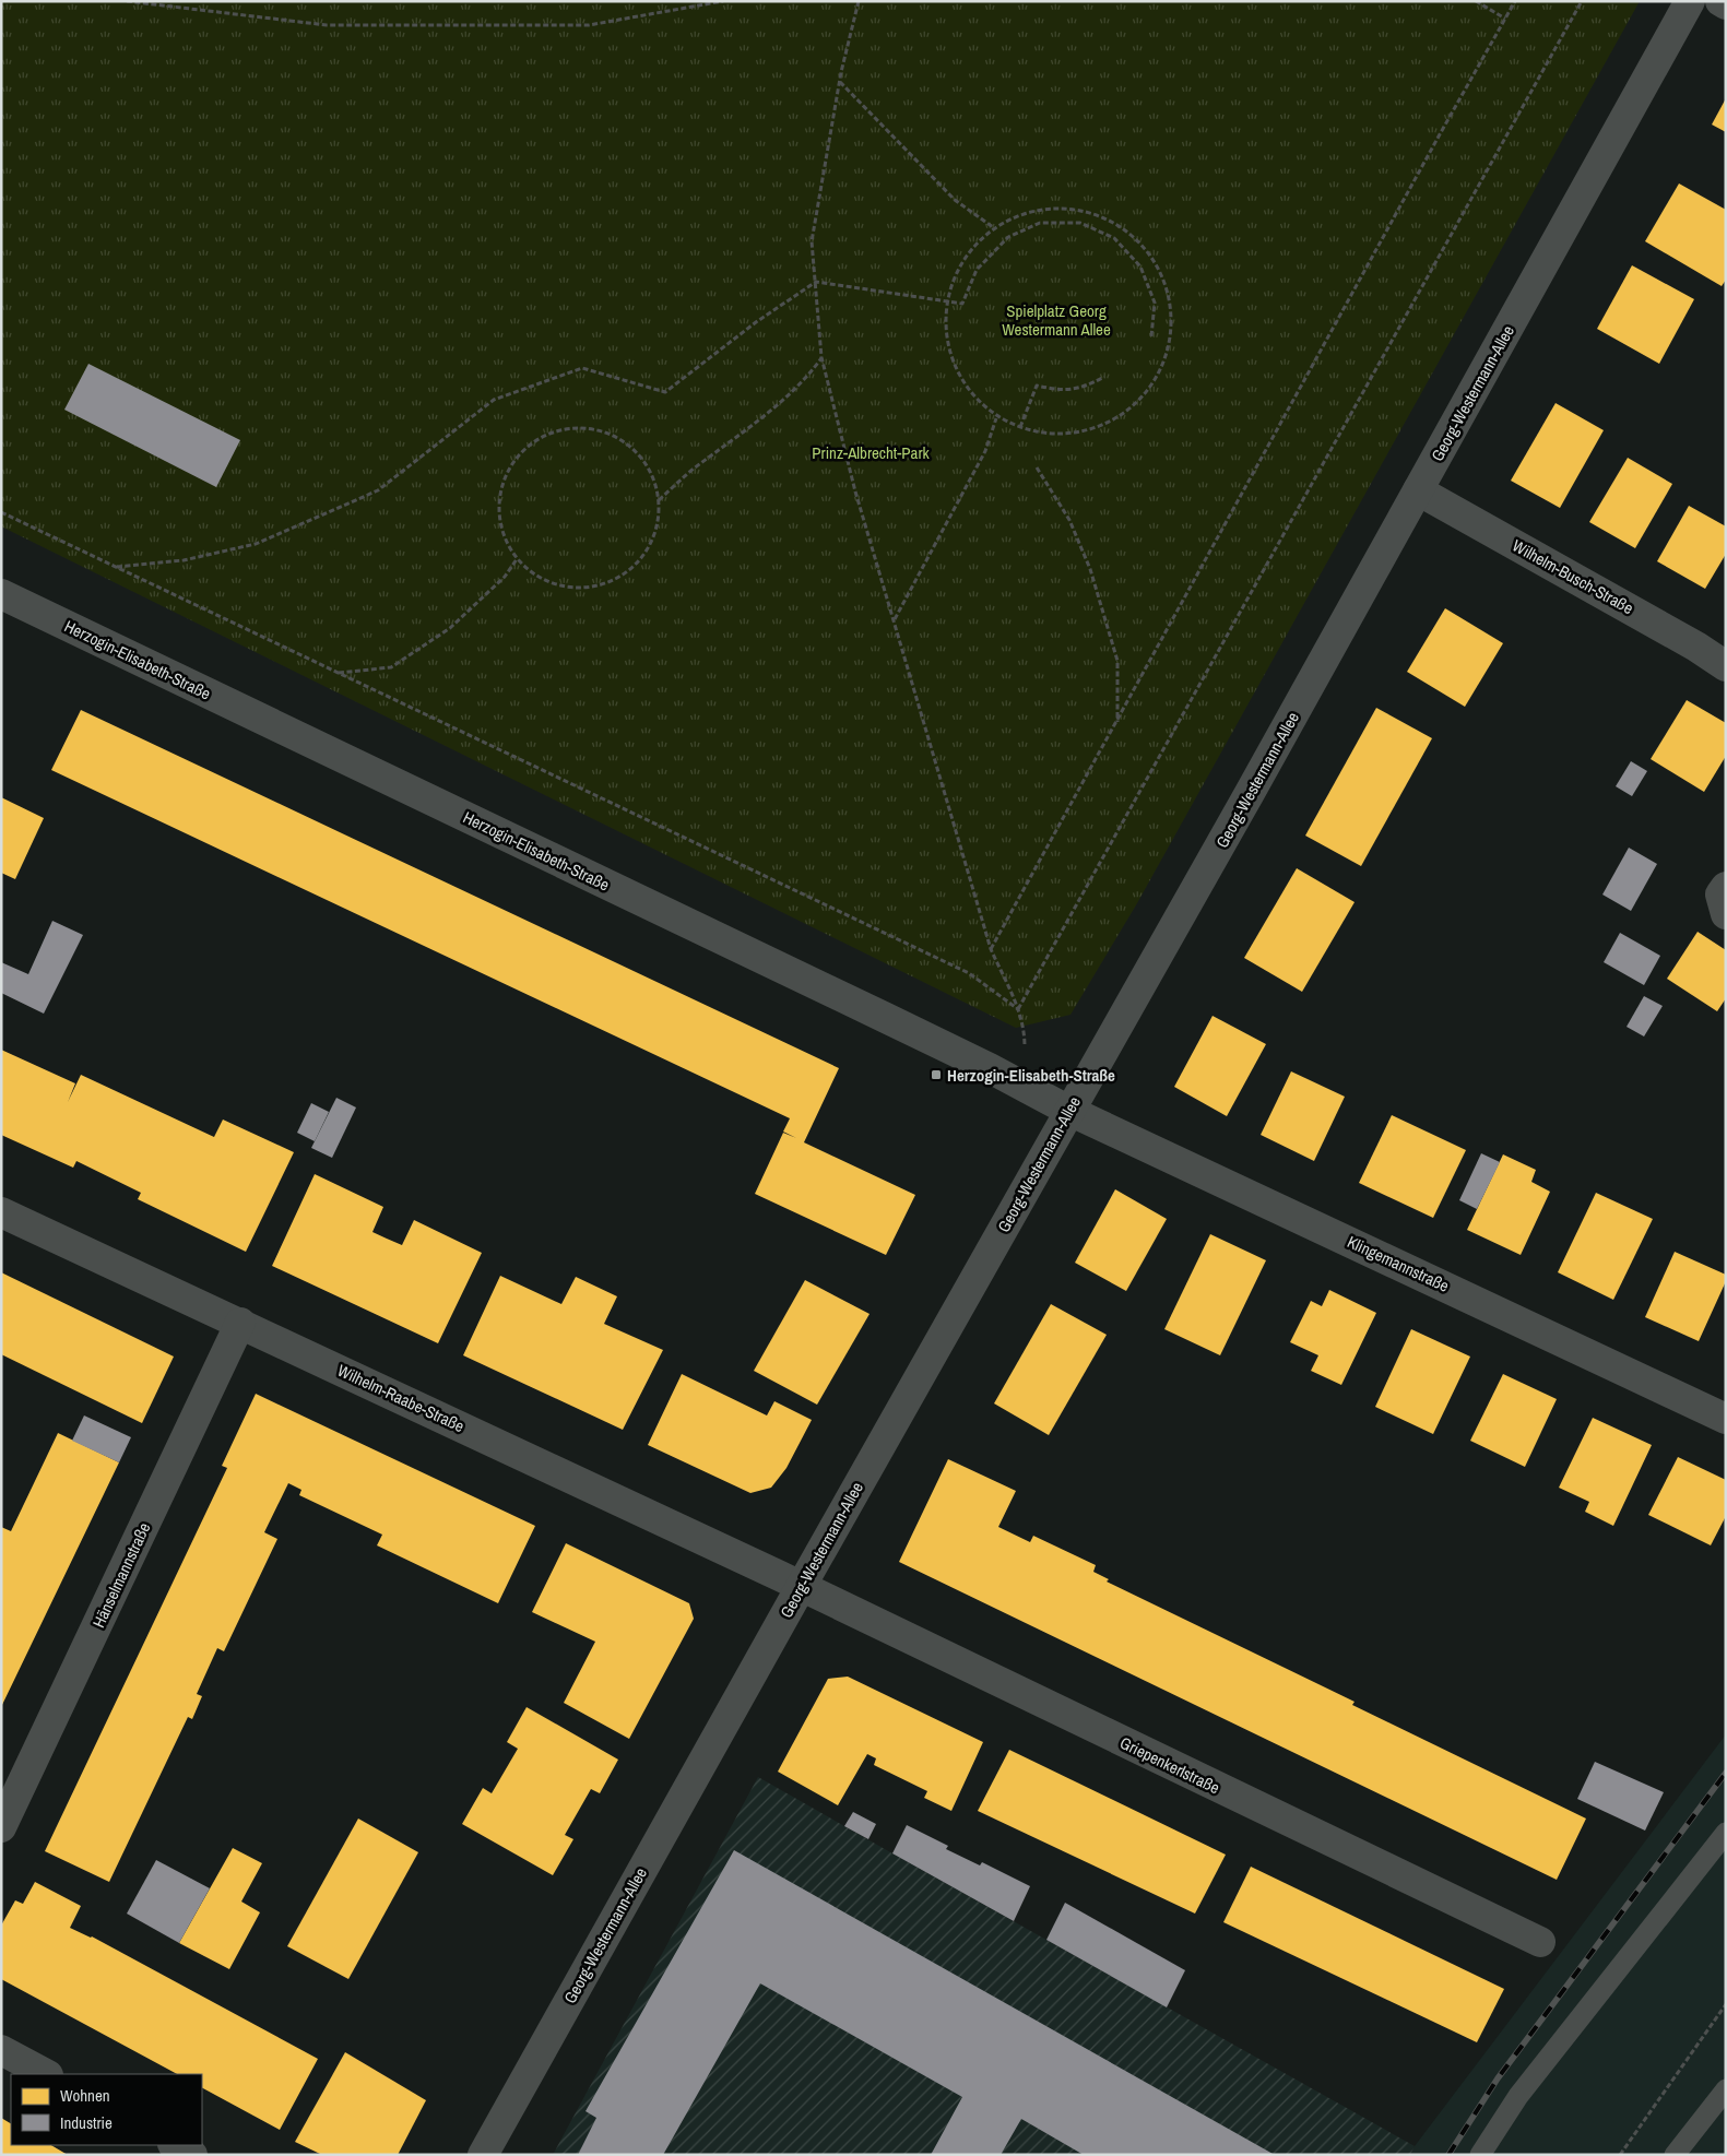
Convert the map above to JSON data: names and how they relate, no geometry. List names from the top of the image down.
{
  "streets": {
    "street": [
      "Georg-Westermann-Allee",
      "Wilhelm-Busch-Straße",
      "Herzogin-Elisabeth-Straße",
      "Klingemannstraße",
      "Wilhelm-Raabe-Straße",
      "Hänselmannstraße",
      "Griepenkerlstraße"
    ]
  },
  "crossings": [
    ["Georg-Westermann-Allee", "Wilhelm-Busch-Straße"],
    ["Georg-Westermann-Allee", "Herzogin-Elisabeth-Straße"],
    ["Georg-Westermann-Allee", "Klingemannstraße"],
    ["Georg-Westermann-Allee", "Wilhelm-Raabe-Straße"],
    ["Georg-Westermann-Allee", "Griepenkerlstraße"],
    ["Herzogin-Elisabeth-Straße", "Klingemannstraße"],
    ["Wilhelm-Raabe-Straße", "Hänselmannstraße"],
    ["Wilhelm-Raabe-Straße", "Griepenkerlstraße"]
  ],
  "parks": ["Spielplatz Georg Westermann Allee", "Prinz-Albrecht-Park"],
  "places": {
    "transit": ["Herzogin-Elisabeth-Straße"]
  },
  "legend": ["Wohnen", "Industrie"]
}
